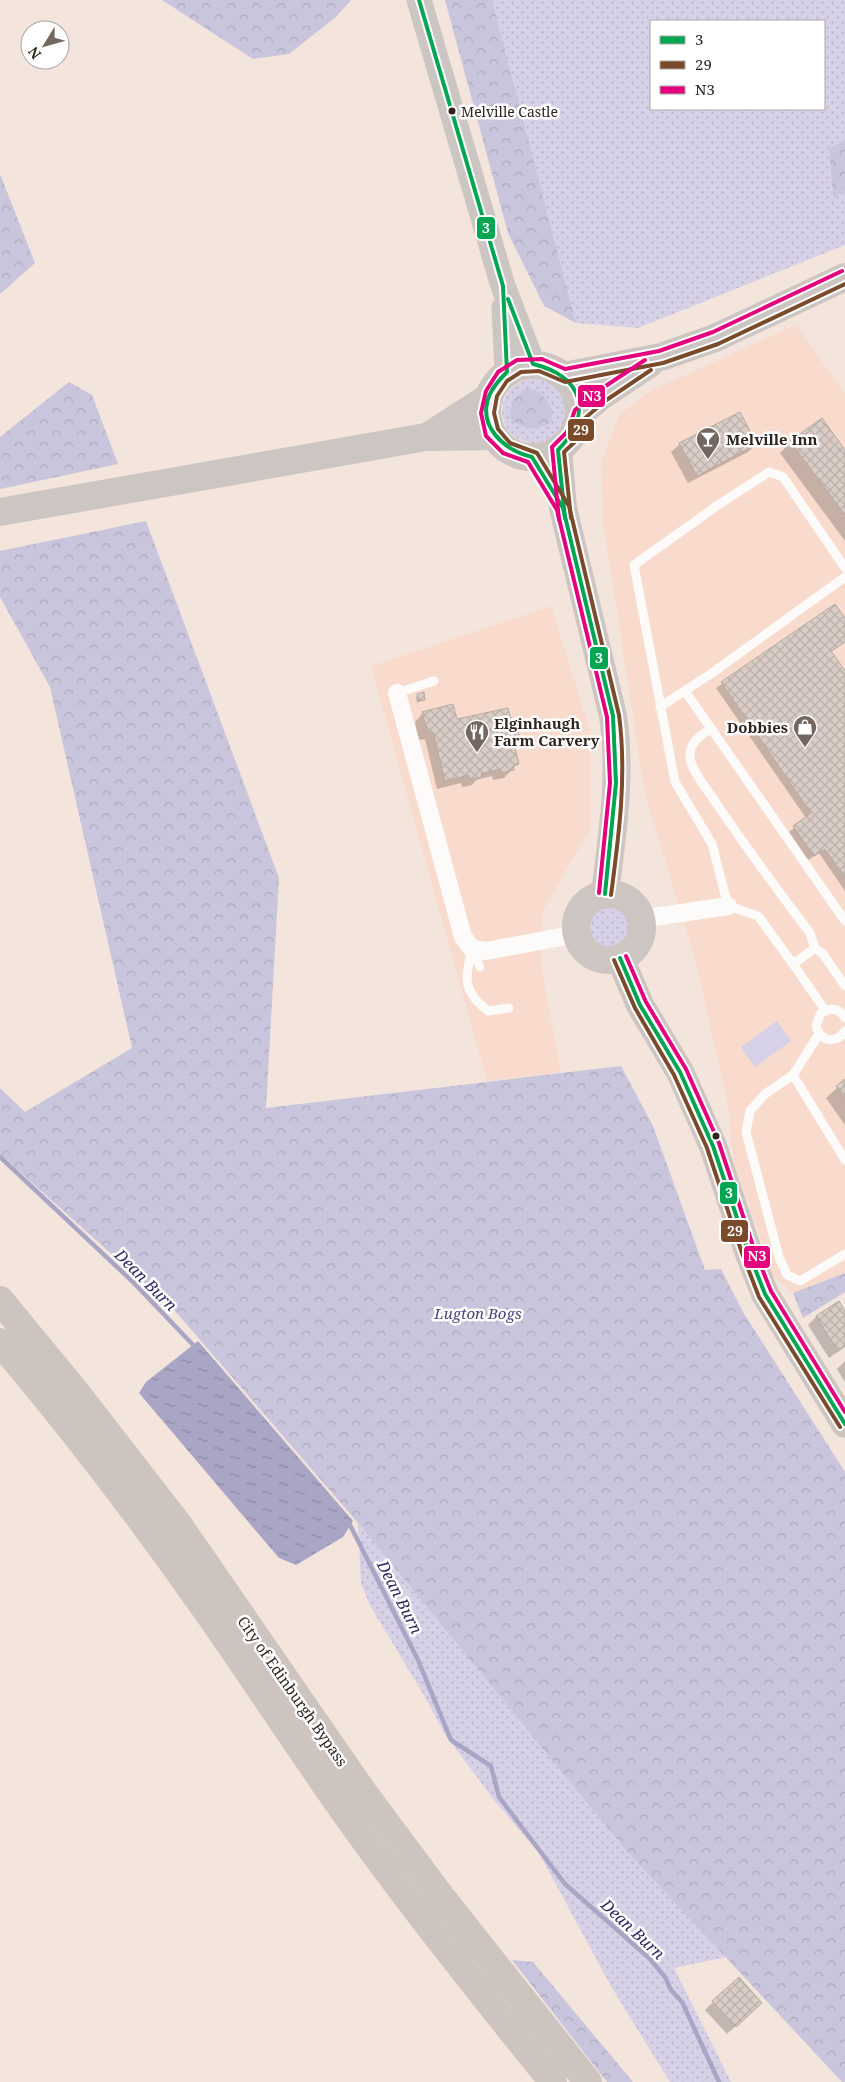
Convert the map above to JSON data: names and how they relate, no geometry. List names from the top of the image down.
{
  "streets": {
    "highway": ["City of Edinburgh Bypass"]
  },
  "water": ["Dean Burn"],
  "parks": ["Lugton Bogs"],
  "places": {
    "other": ["Melville Castle"],
    "bar": ["Melville Inn"],
    "shop": ["Dobbies"],
    "restaurant": ["Elginhaugh Farm Carvery"]
  },
  "lines": ["transit line 3", "transit line N3", "transit line 29"],
  "legend": ["3", "29", "N3"],
  "north": "bottom left"
}
